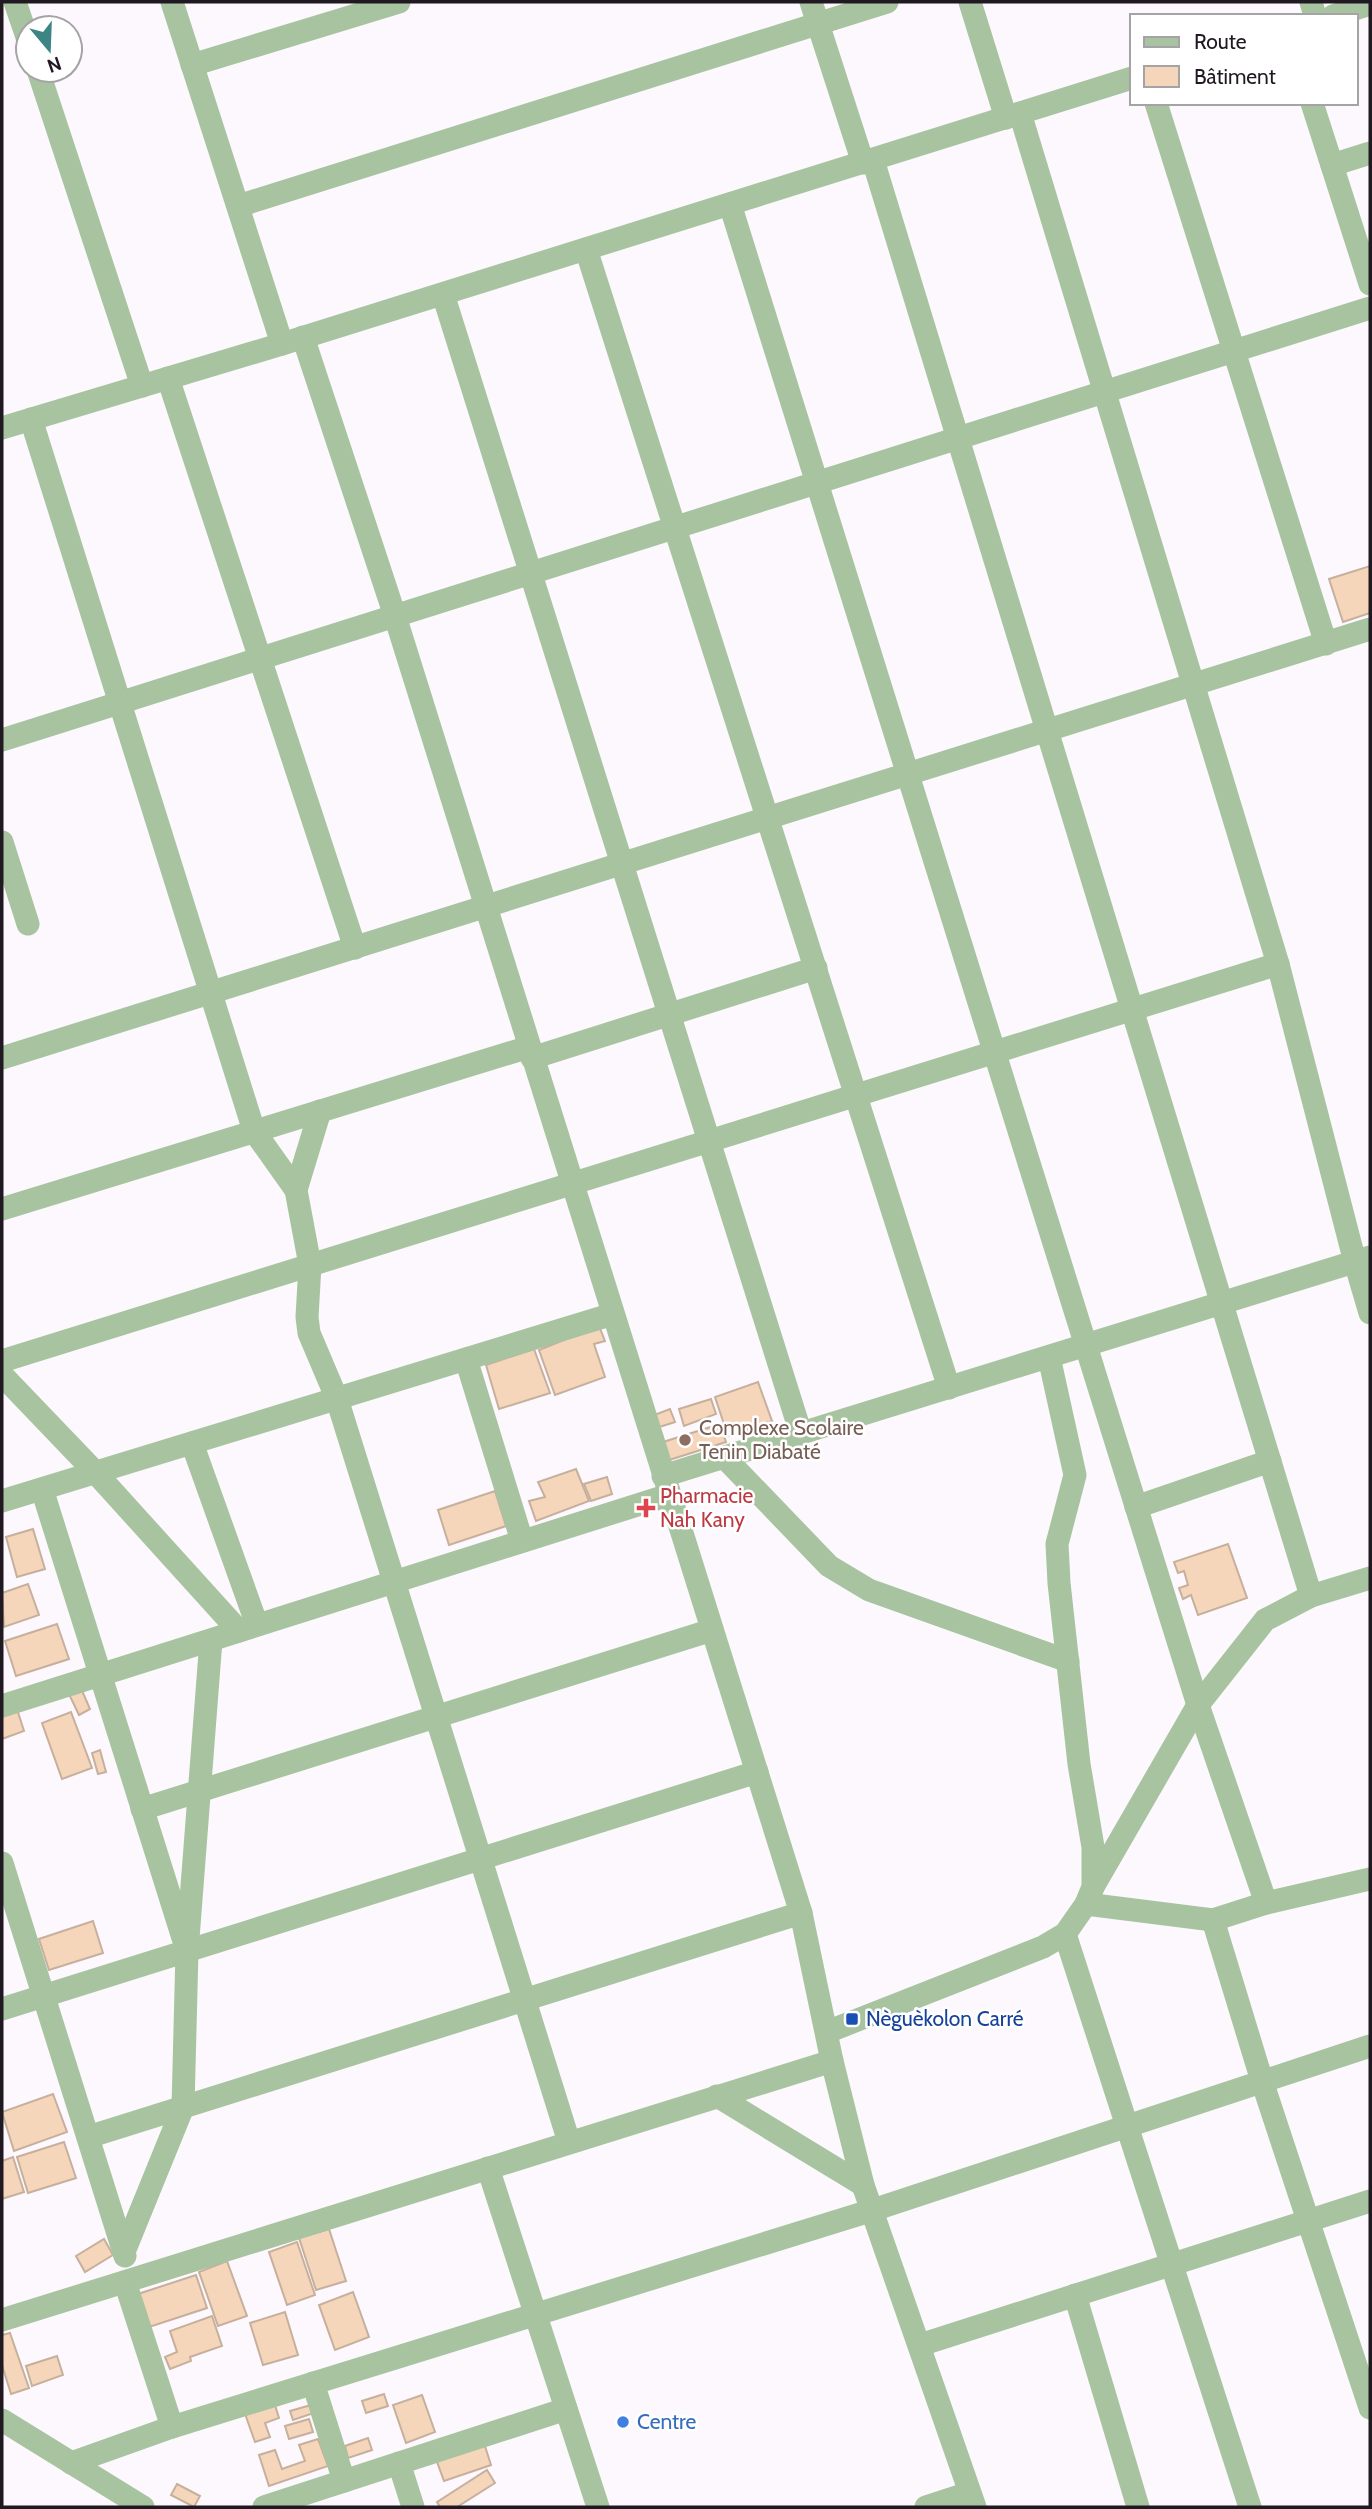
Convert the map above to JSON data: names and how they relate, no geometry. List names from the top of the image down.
{
  "places": {
    "other": ["Complexe Scolaire Tenin Diabaté", "Centre"],
    "health": ["Pharmacie Nah Kany"],
    "transit": ["Nèguèkolon Carré"]
  },
  "legend": ["Route", "Bâtiment"],
  "north": "bottom"
}
